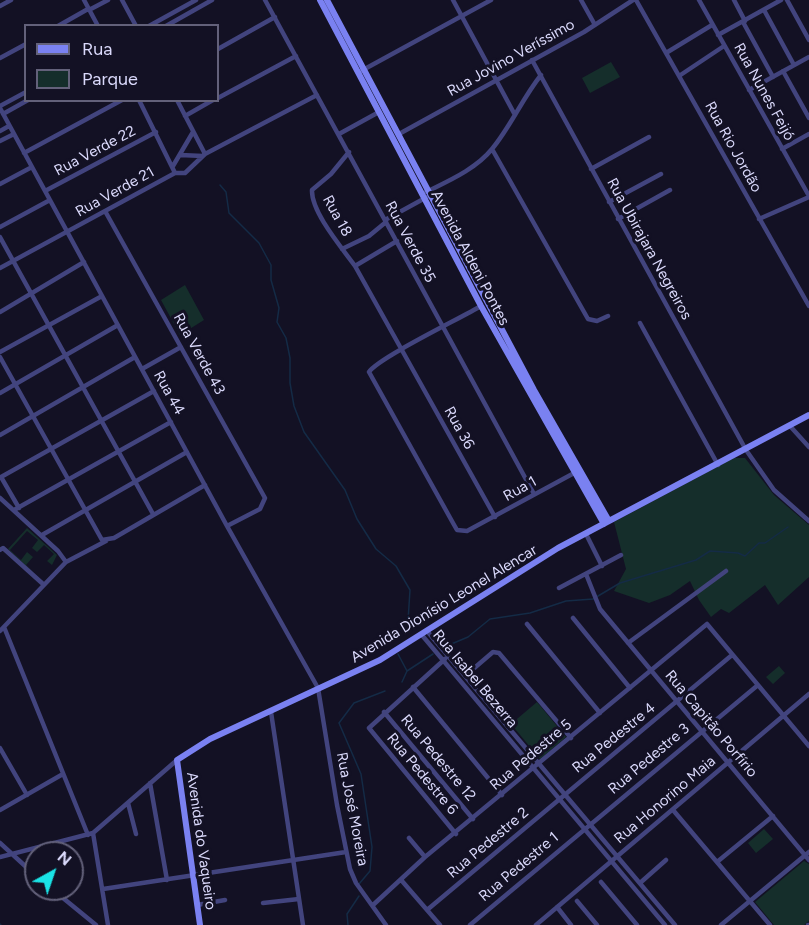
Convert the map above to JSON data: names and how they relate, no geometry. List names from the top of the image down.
{
  "streets": {
    "main road": ["Avenida Aldeni Pontes", "Avenida Dionísio Leonel Alencar", "Avenida do Vaqueiro"],
    "street": [
      "Rua Jovino Veríssimo",
      "Rua Nunes Feijó",
      "Rua Rio Jordão",
      "Rua Verde 22",
      "Rua Verde 21",
      "Rua 18",
      "Rua Verde 35",
      "Rua Ubirajara Negreiros",
      "Rua Verde 43",
      "Rua 44",
      "Rua 36",
      "Rua 1",
      "Rua Isabel Bezerra",
      "Rua Capitão Porfírio",
      "Rua Pedestre 4",
      "Rua Pedestre 5",
      "Rua Pedestre 12",
      "Rua Pedestre 3",
      "Rua Pedestre 6",
      "Rua Honorino Maia",
      "Rua José Moreira",
      "Rua Pedestre 2",
      "Rua Pedestre 1"
    ]
  },
  "crossings": [
    ["Rua Jovino Veríssimo", "Rua Rio Jordão"],
    ["Rua Jovino Veríssimo", "Rua Ubirajara Negreiros"],
    ["Rua Jovino Veríssimo", "Avenida Aldeni Pontes"],
    ["Rua Verde 22", "Rua 44"],
    ["Rua Verde 21", "Rua Verde 43"],
    ["Rua Verde 21", "Rua 44"],
    ["Rua 18", "Rua Verde 35"],
    ["Rua 18", "Rua 36"],
    ["Rua 18", "Rua 1"],
    ["Rua Verde 35", "Rua 1"],
    ["Rua Ubirajara Negreiros", "Avenida Dionísio Leonel Alencar"],
    ["Avenida Aldeni Pontes", "Rua 1"],
    ["Avenida Aldeni Pontes", "Avenida Dionísio Leonel Alencar"],
    ["Rua Verde 43", "Rua 44"],
    ["Rua 44", "Avenida Dionísio Leonel Alencar"],
    ["Rua 44", "Rua José Moreira"],
    ["Rua 36", "Rua 1"],
    ["Avenida Dionísio Leonel Alencar", "Rua Isabel Bezerra"],
    ["Avenida Dionísio Leonel Alencar", "Rua José Moreira"],
    ["Avenida Dionísio Leonel Alencar", "Avenida do Vaqueiro"],
    ["Rua Isabel Bezerra", "Rua Pedestre 4"],
    ["Rua Isabel Bezerra", "Rua Pedestre 5"],
    ["Rua Isabel Bezerra", "Rua Pedestre 3"],
    ["Rua Isabel Bezerra", "Rua Honorino Maia"],
    ["Rua Isabel Bezerra", "Rua Pedestre 2"],
    ["Rua Isabel Bezerra", "Rua Pedestre 1"],
    ["Rua Capitão Porfírio", "Rua Pedestre 4"],
    ["Rua Capitão Porfírio", "Rua Pedestre 5"],
    ["Rua Capitão Porfírio", "Rua Pedestre 3"],
    ["Rua Capitão Porfírio", "Rua Honorino Maia"],
    ["Rua Pedestre 4", "Rua Pedestre 5"],
    ["Rua Pedestre 4", "Rua Pedestre 2"],
    ["Rua Pedestre 5", "Rua Pedestre 12"],
    ["Rua Pedestre 5", "Rua Pedestre 6"],
    ["Rua Pedestre 5", "Rua José Moreira"],
    ["Rua Pedestre 12", "Rua Pedestre 6"],
    ["Rua Pedestre 3", "Rua Pedestre 1"]
  ],
  "legend": ["Rua", "Parque"],
  "north": "top right"
}
